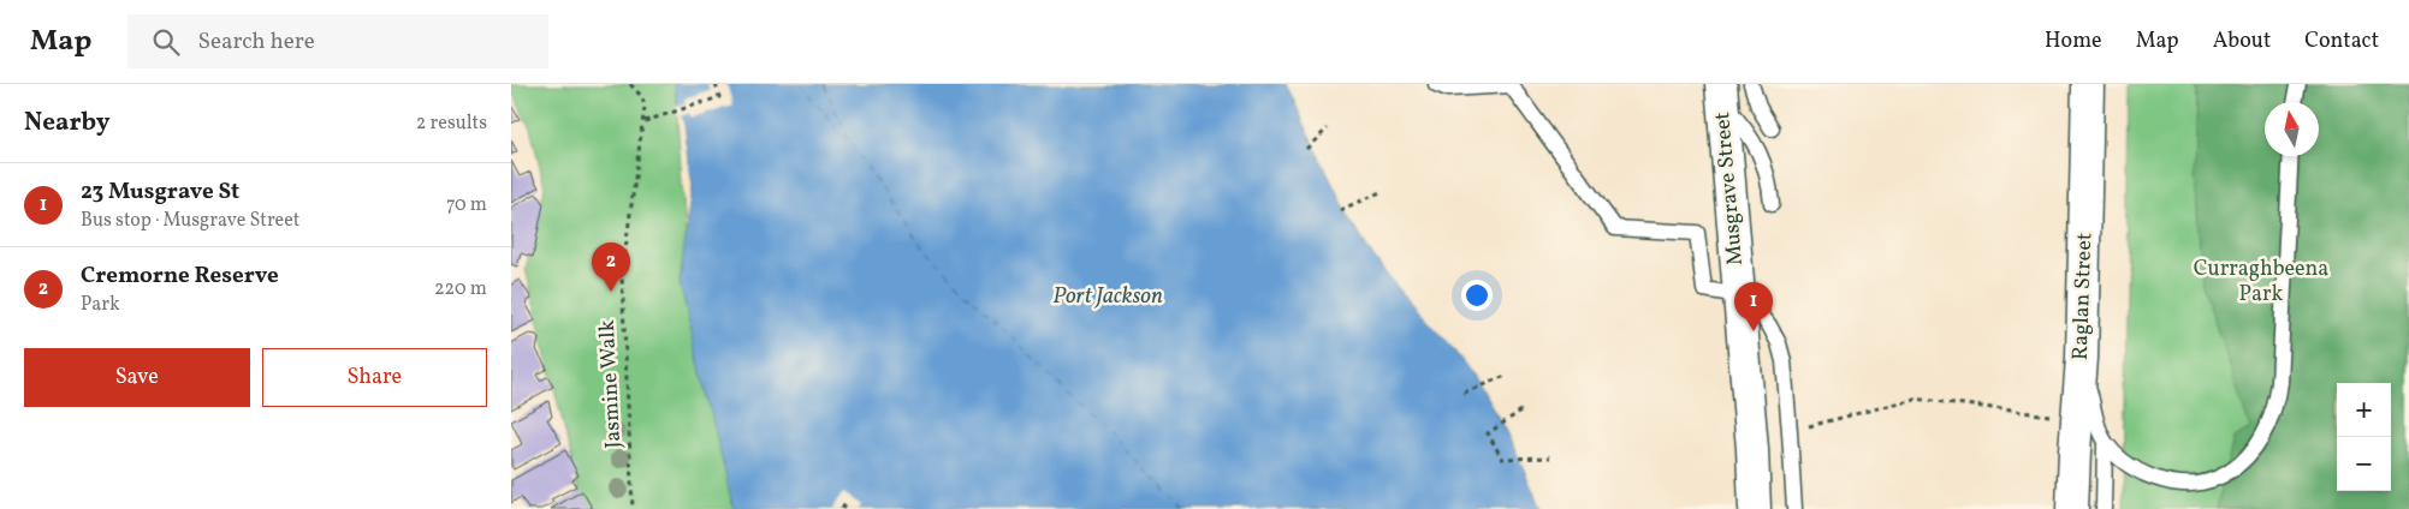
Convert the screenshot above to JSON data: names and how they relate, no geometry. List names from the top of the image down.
{
  "streets": {
    "street": ["Musgrave Street", "Raglan Street"],
    "path": ["Jasmine Walk"]
  },
  "water": ["Port Jackson"],
  "parks": ["Curraghbeena Park"],
  "north": "top",
  "page": {
    "header": "Map",
    "search": "Search here",
    "nav": [
      "Home",
      "Map",
      "About",
      "Contact"
    ],
    "heading": ["Nearby", "2 results"],
    "list": [
      {
        "mark": "1",
        "name": "23 Musgrave St",
        "note": "Bus stop · Musgrave Street",
        "value": "70 m"
      },
      {
        "mark": "2",
        "name": "Cremorne Reserve",
        "note": "Park",
        "value": "220 m"
      }
    ],
    "pins": ["2", "1"],
    "buttons": ["Save", "Share"],
    "map_buttons": ["+", "−"]
  }
}
